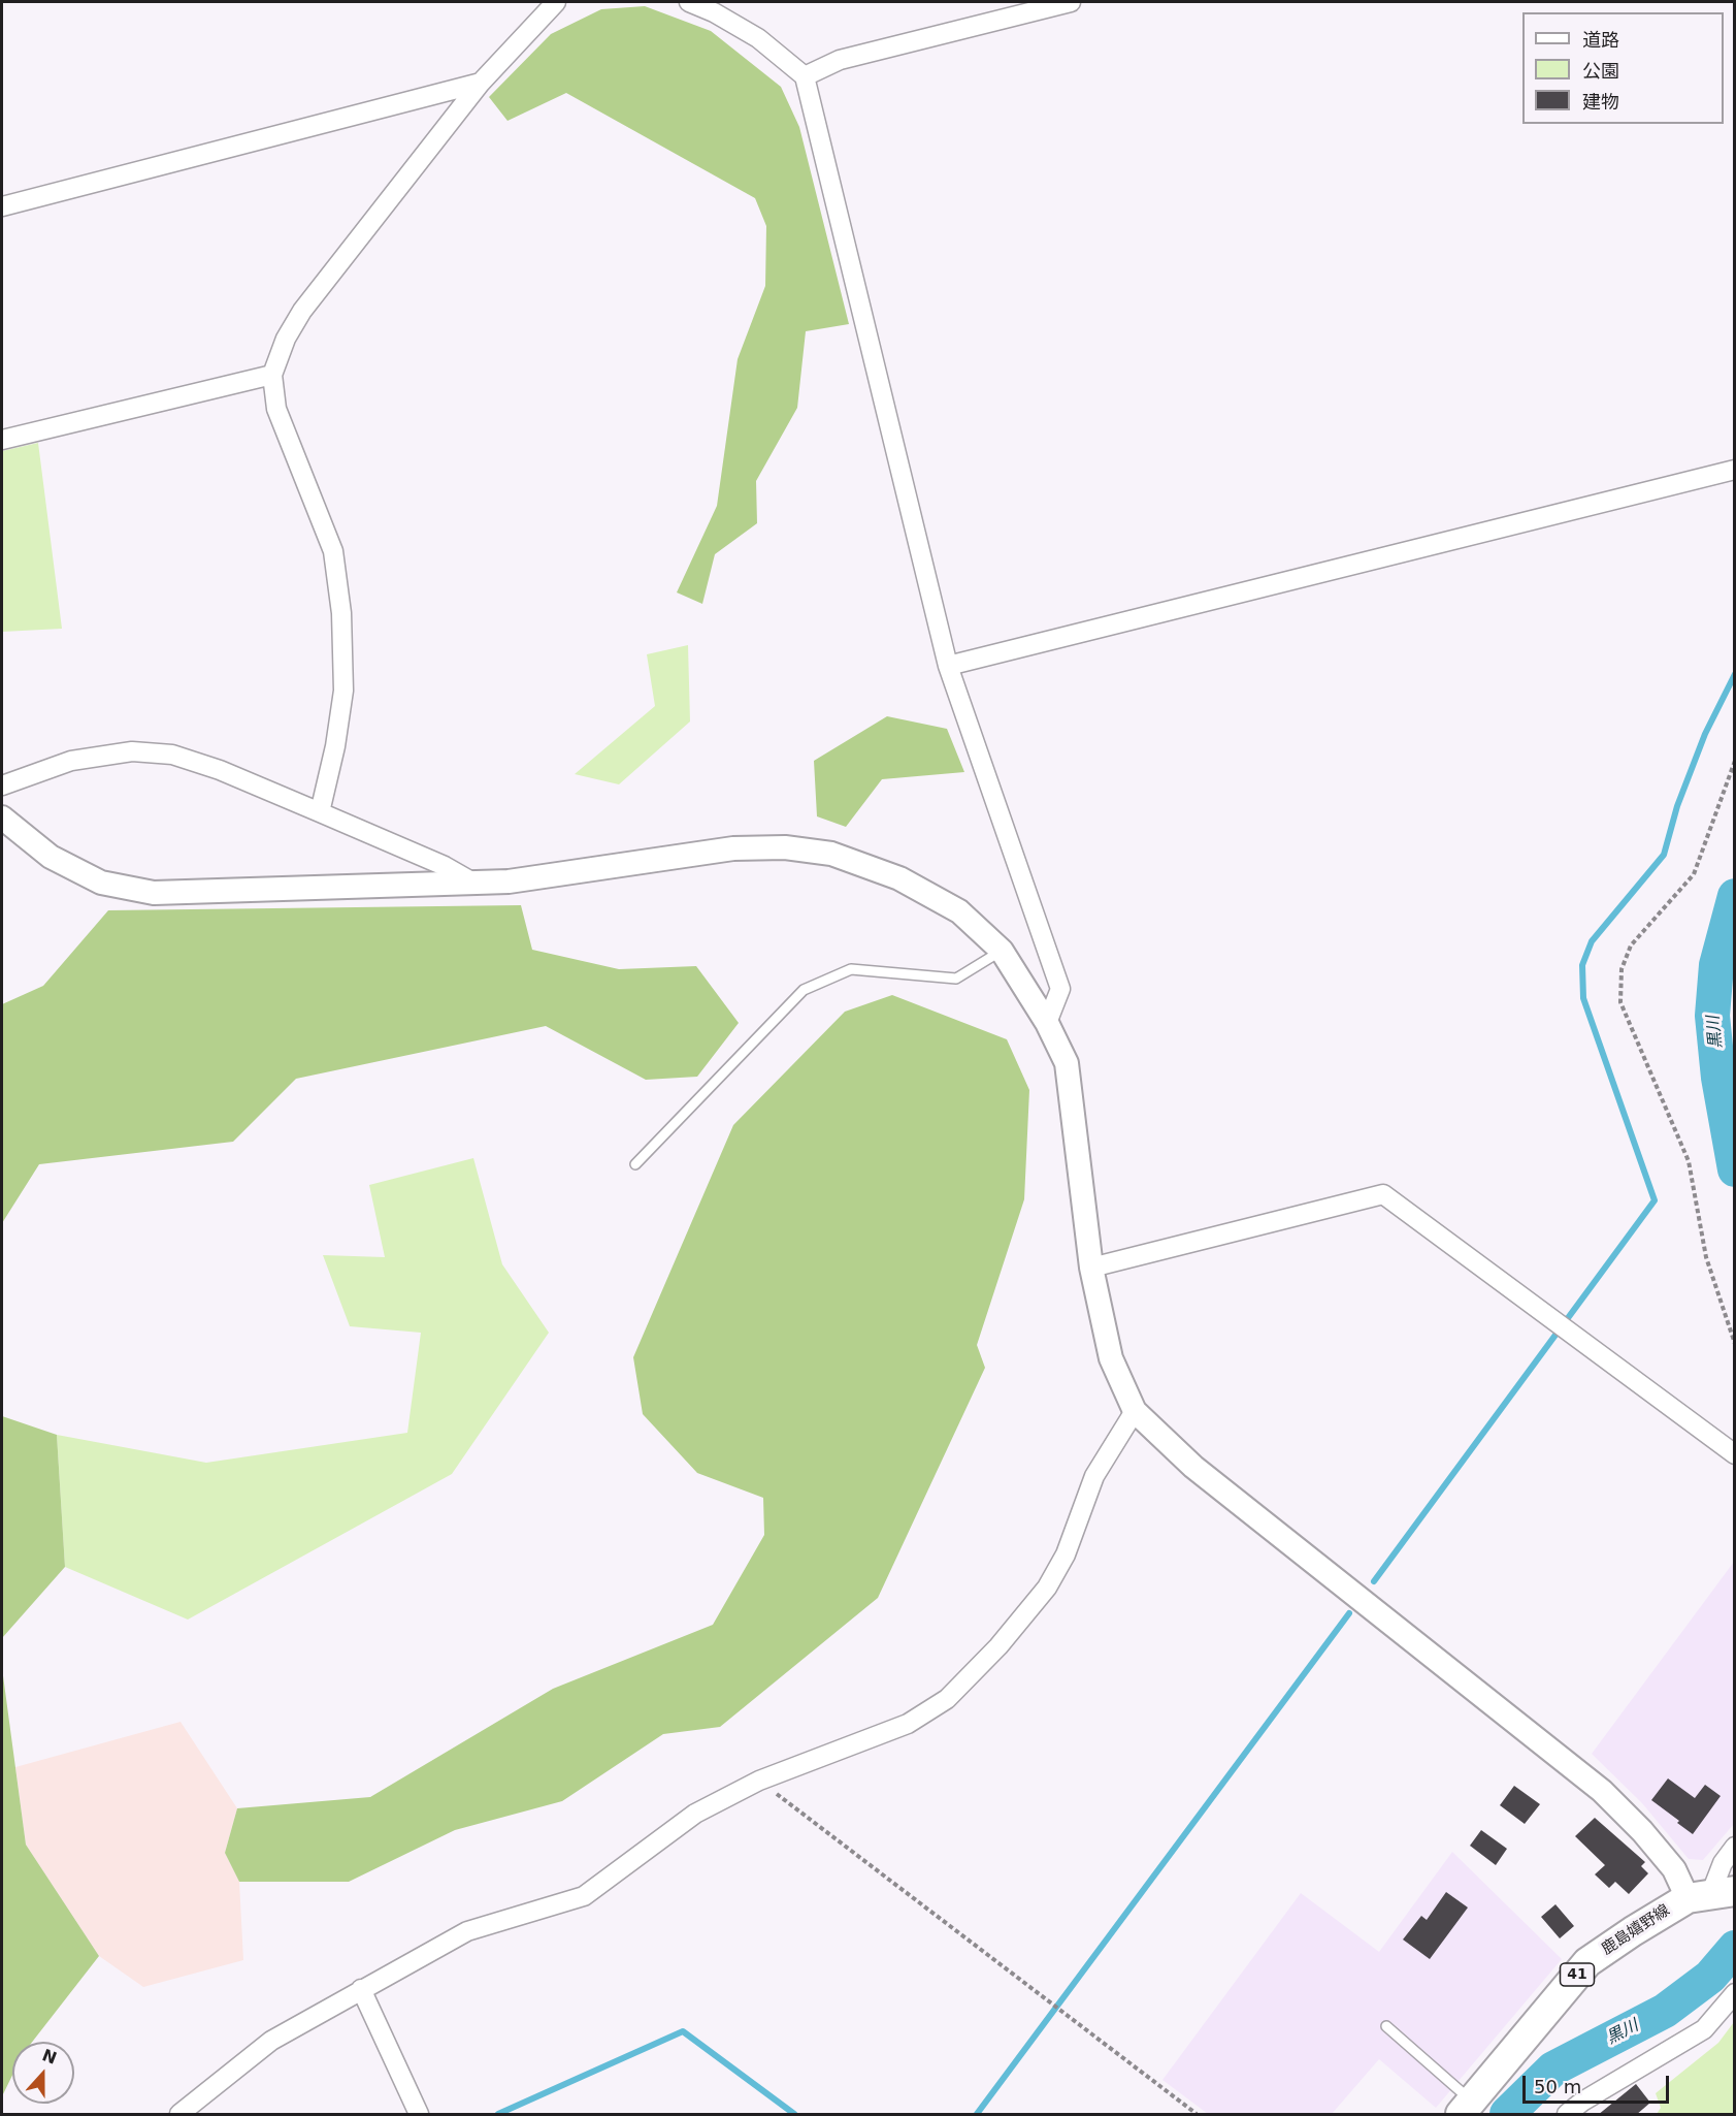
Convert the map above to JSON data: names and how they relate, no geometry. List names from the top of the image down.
{
  "streets": {
    "main road": ["鹿島嬉野線", "41"]
  },
  "water": ["黒川"],
  "legend": ["道路", "公園", "建物"],
  "scale_bar": "50 m",
  "north": "top"
}
